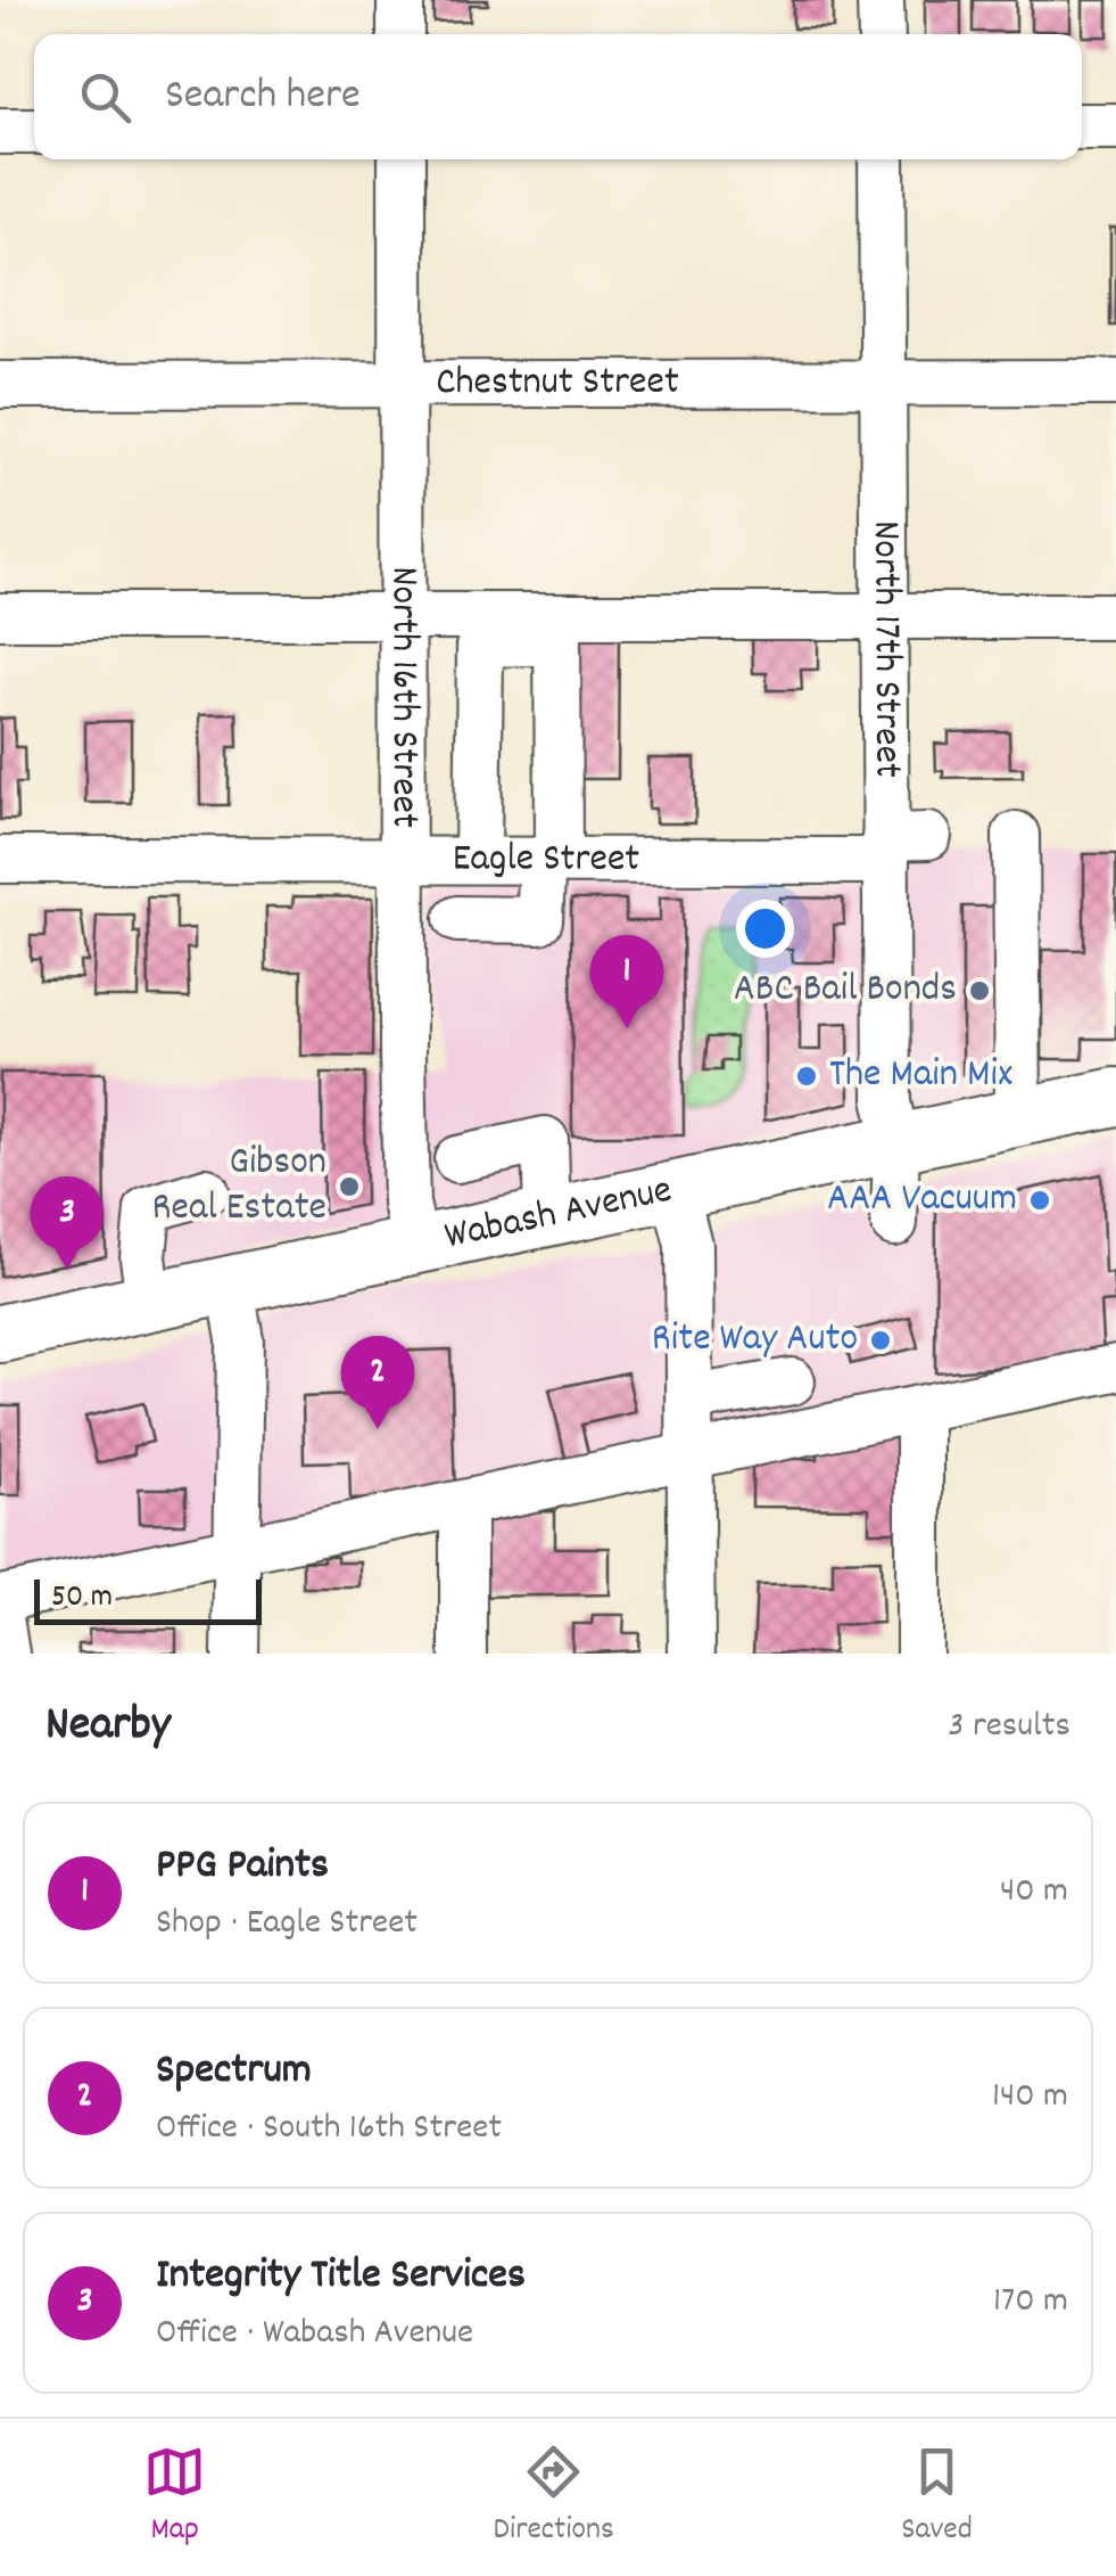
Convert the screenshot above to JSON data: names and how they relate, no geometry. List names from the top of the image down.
{
  "streets": {
    "main road": ["Wabash Avenue"],
    "street": [
      "Chestnut Street",
      "North 17th Street",
      "North 16th Street",
      "Eagle Street"
    ]
  },
  "crossings": [
    ["Chestnut Street", "North 17th Street"],
    ["Chestnut Street", "North 16th Street"],
    ["North 17th Street", "Eagle Street"],
    ["North 17th Street", "Wabash Avenue"],
    ["North 16th Street", "Eagle Street"],
    ["North 16th Street", "Wabash Avenue"]
  ],
  "places": [
    "ABC Bail Bonds",
    "The Main Mix",
    "Gibson Real Estate",
    "AAA Vacuum",
    "Rite Way Auto"
  ],
  "scale_bar": "50 m",
  "page": {
    "search": "Search here",
    "pins": ["1", "3", "2"],
    "scale": "50 m",
    "heading": ["Nearby", "3 results"],
    "list": [
      {
        "mark": "1",
        "name": "PPG Paints",
        "note": "Shop · Eagle Street",
        "value": "40 m"
      },
      {
        "mark": "2",
        "name": "Spectrum",
        "note": "Office · South 16th Street",
        "value": "140 m"
      },
      {
        "mark": "3",
        "name": "Integrity Title Services",
        "note": "Office · Wabash Avenue",
        "value": "170 m"
      }
    ],
    "nav": ["Map", "Directions", "Saved"]
  }
}
